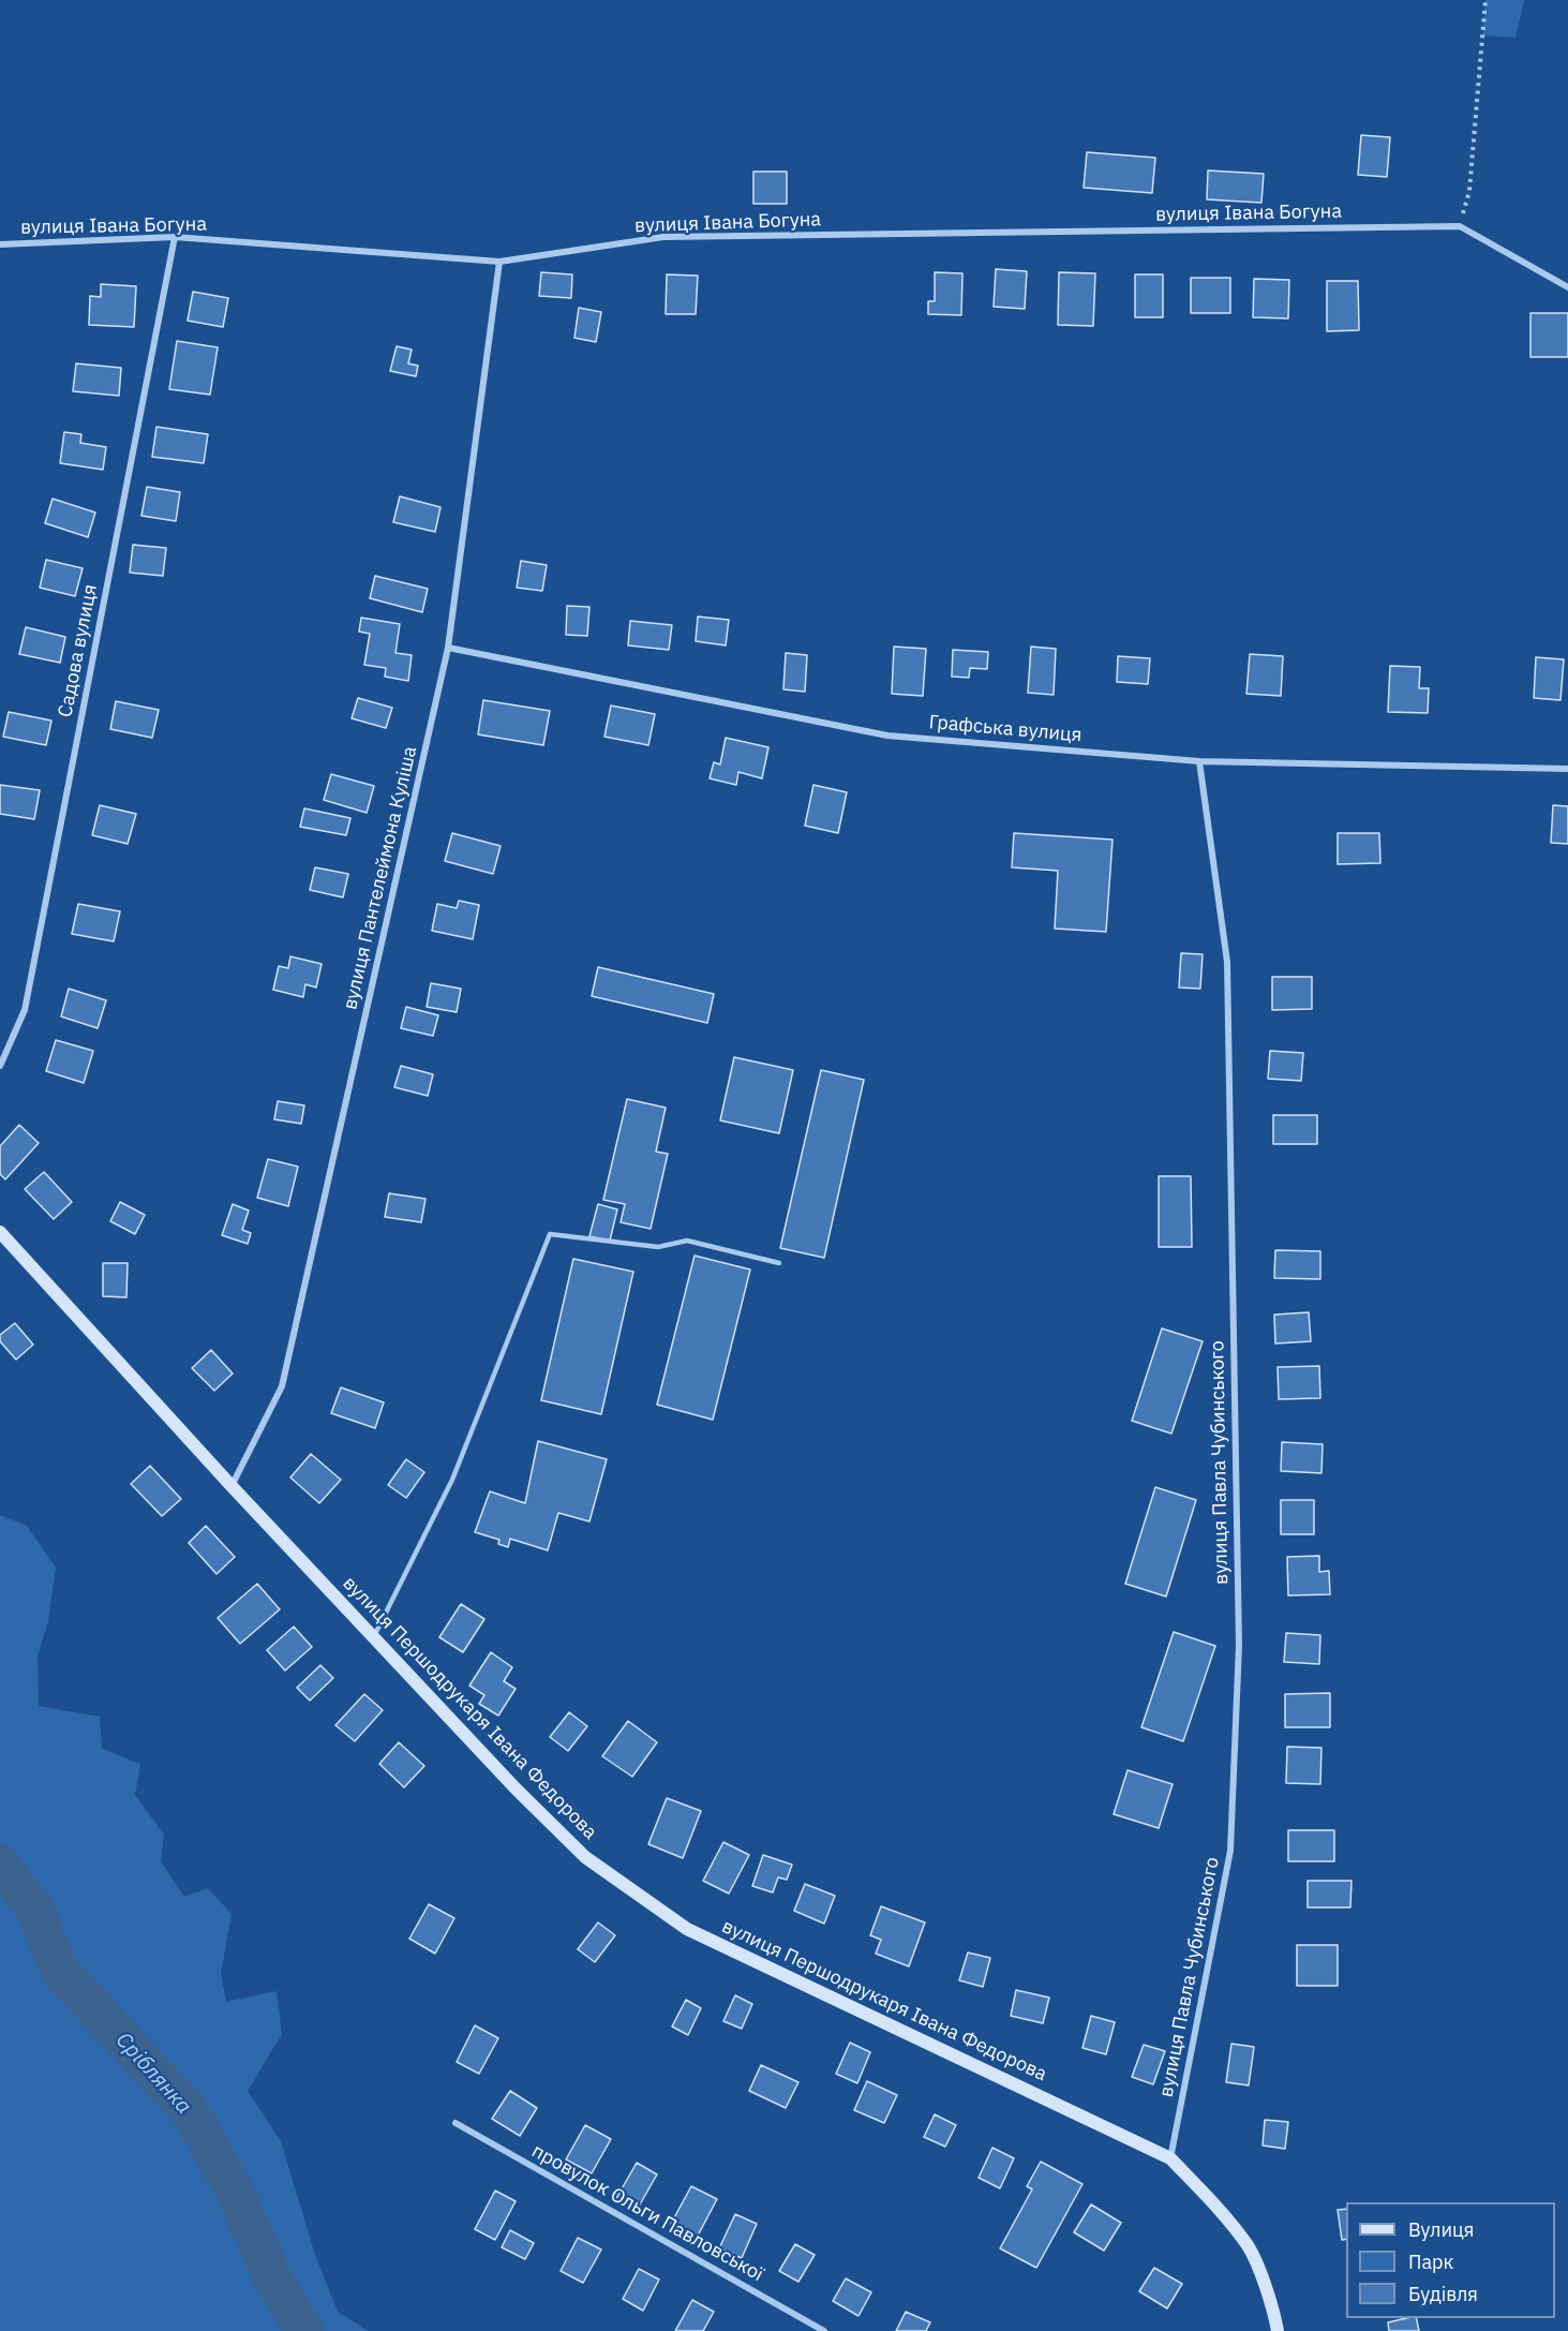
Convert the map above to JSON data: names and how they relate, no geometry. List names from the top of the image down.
{
  "streets": {
    "street": [
      "вулиця Івана Богуна",
      "Садова вулиця",
      "Графська вулиця",
      "вулиця Пантелеймона Куліша",
      "вулиця Павла Чубинського",
      "вулиця Першодрукаря Івана Федорова",
      "провулок Ольги Павловської"
    ]
  },
  "crossings": [
    ["вулиця Івана Богуна", "Садова вулиця"],
    ["вулиця Івана Богуна", "вулиця Пантелеймона Куліша"],
    ["Графська вулиця", "вулиця Пантелеймона Куліша"],
    ["Графська вулиця", "вулиця Павла Чубинського"],
    ["вулиця Пантелеймона Куліша", "вулиця Першодрукаря Івана Федорова"],
    ["вулиця Павла Чубинського", "вулиця Першодрукаря Івана Федорова"]
  ],
  "water": ["Сріблянка"],
  "legend": ["Вулиця", "Парк", "Будівля"]
}
